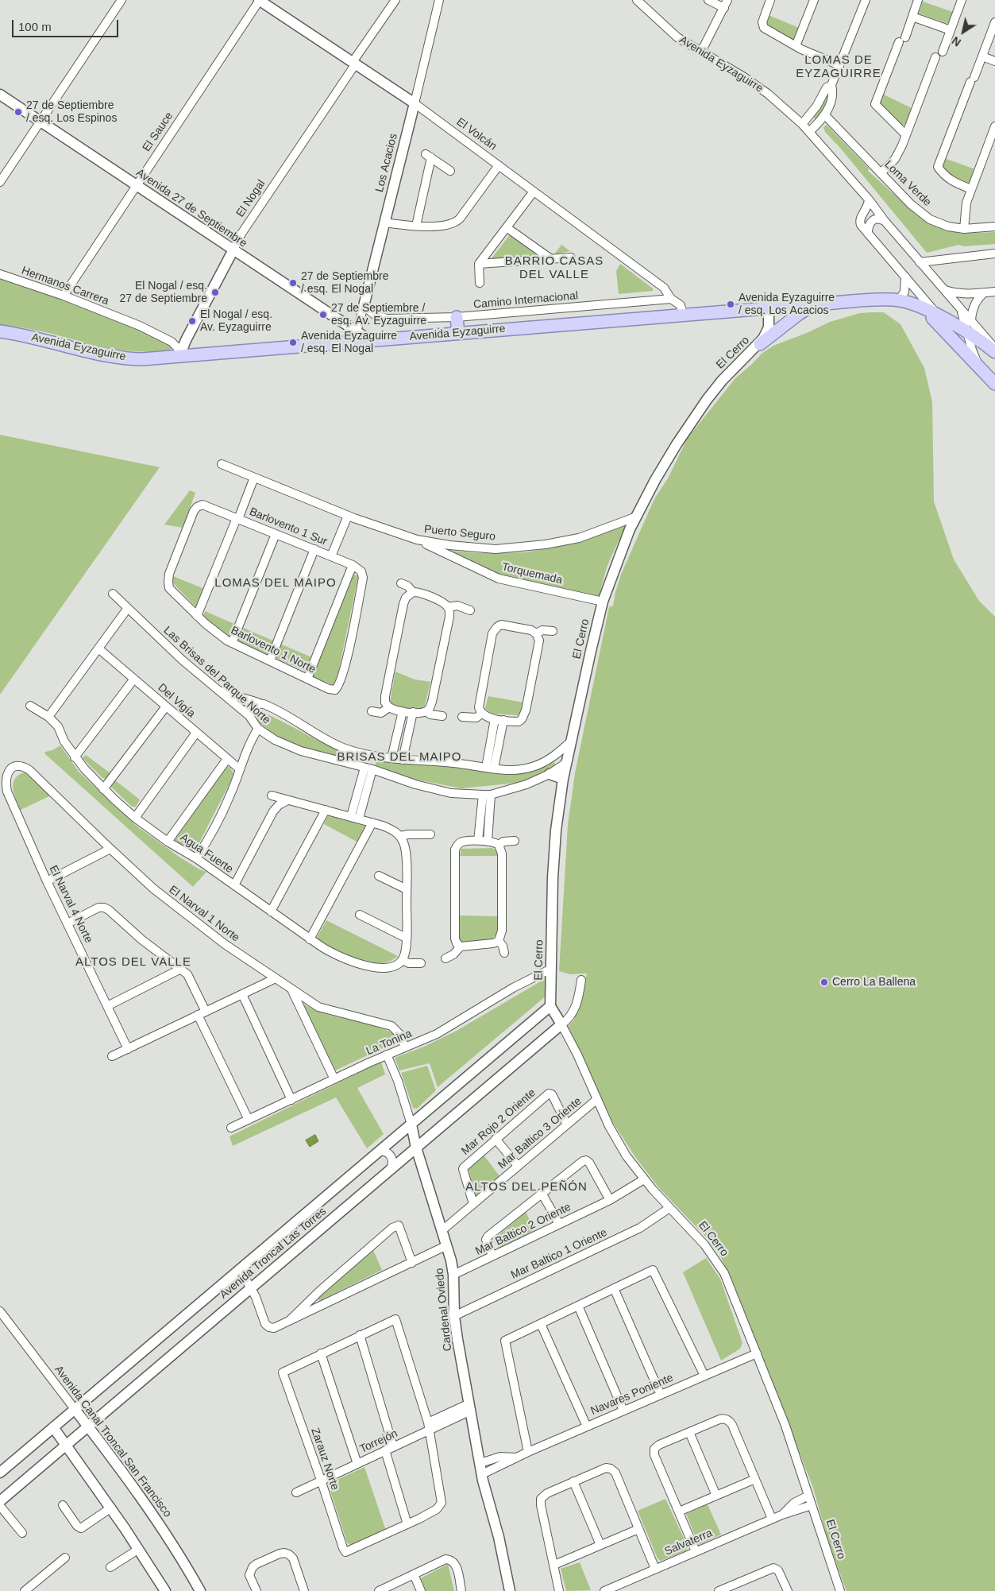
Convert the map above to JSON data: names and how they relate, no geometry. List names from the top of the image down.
{
  "streets": {
    "main road": ["Avenida Eyzaguirre"],
    "street": [
      "El Sauce",
      "El Volcán",
      "Los Acacios",
      "Loma Verde",
      "El Nogal",
      "Avenida 27 de Septiembre",
      "Hermanos Carrera",
      "Camino Internacional",
      "El Cerro",
      "Barlovento 1 Sur",
      "Puerto Seguro",
      "Torquemada",
      "Barlovento 1 Norte",
      "Las Brisas del Parque Norte",
      "Del Vigía",
      "Agua Fuerte",
      "El Narval 4 Norte",
      "El Narval 1 Norte",
      "La Tonina",
      "Mar Rojo 2 Oriente",
      "Mar Baltico 3 Oriente",
      "Mar Baltico 2 Oriente",
      "Avenida Troncal Las Torres",
      "Mar Baltico 1 Oriente",
      "Cardenal Oviedo",
      "Navares Poniente",
      "Avenida Canal Troncal San Francisco",
      "Torrejón",
      "Zarauz Norte",
      "Salvaterra"
    ]
  },
  "crossings": [
    ["Avenida Eyzaguirre", "El Nogal"],
    ["Avenida Eyzaguirre", "Avenida 27 de Septiembre"],
    ["Avenida Eyzaguirre", "Hermanos Carrera"],
    ["Avenida Eyzaguirre", "El Cerro"],
    ["El Sauce", "El Volcán"],
    ["El Sauce", "Avenida 27 de Septiembre"],
    ["El Sauce", "Hermanos Carrera"],
    ["El Volcán", "Los Acacios"],
    ["El Volcán", "El Nogal"],
    ["El Volcán", "Camino Internacional"],
    ["Los Acacios", "Avenida 27 de Septiembre"],
    ["Los Acacios", "Camino Internacional"],
    ["El Nogal", "Avenida 27 de Septiembre"],
    ["El Nogal", "Hermanos Carrera"],
    ["El Cerro", "Puerto Seguro"],
    ["El Cerro", "Torquemada"],
    ["El Cerro", "Las Brisas del Parque Norte"],
    ["El Cerro", "La Tonina"],
    ["El Cerro", "Mar Baltico 3 Oriente"],
    ["El Cerro", "Mar Baltico 2 Oriente"],
    ["El Cerro", "Avenida Troncal Las Torres"],
    ["El Cerro", "Mar Baltico 1 Oriente"],
    ["El Cerro", "Navares Poniente"],
    ["El Cerro", "Salvaterra"],
    ["Barlovento 1 Sur", "Barlovento 1 Norte"],
    ["Puerto Seguro", "Torquemada"],
    ["El Narval 4 Norte", "El Narval 1 Norte"],
    ["El Narval 1 Norte", "La Tonina"],
    ["La Tonina", "Cardenal Oviedo"],
    ["Mar Rojo 2 Oriente", "Mar Baltico 3 Oriente"],
    ["Mar Baltico 3 Oriente", "Cardenal Oviedo"],
    ["Mar Baltico 2 Oriente", "Cardenal Oviedo"],
    ["Avenida Troncal Las Torres", "Cardenal Oviedo"],
    ["Avenida Troncal Las Torres", "Avenida Canal Troncal San Francisco"],
    ["Mar Baltico 1 Oriente", "Cardenal Oviedo"],
    ["Cardenal Oviedo", "Navares Poniente"],
    ["Cardenal Oviedo", "Torrejón"],
    ["Torrejón", "Zarauz Norte"]
  ],
  "districts": [
    "LOMAS DE EYZAGUIRRE",
    "BARRIO CASAS DEL VALLE",
    "LOMAS DEL MAIPO",
    "BRISAS DEL MAIPO",
    "ALTOS DEL VALLE",
    "ALTOS DEL PEÑÓN"
  ],
  "places": [
    "27 de Septiembre / esq. Los Espinos",
    "27 de Septiembre / esq. El Nogal",
    "El Nogal / esq. 27 de Septiembre",
    "Avenida Eyzaguirre / esq. Los Acacios",
    "27 de Septiembre / esq. Av. Eyzaguirre",
    "El Nogal / esq. Av. Eyzaguirre",
    "Avenida Eyzaguirre / esq. El Nogal",
    "Cerro La Ballena"
  ],
  "scale_bar": "100 m",
  "north": "bottom left"
}
